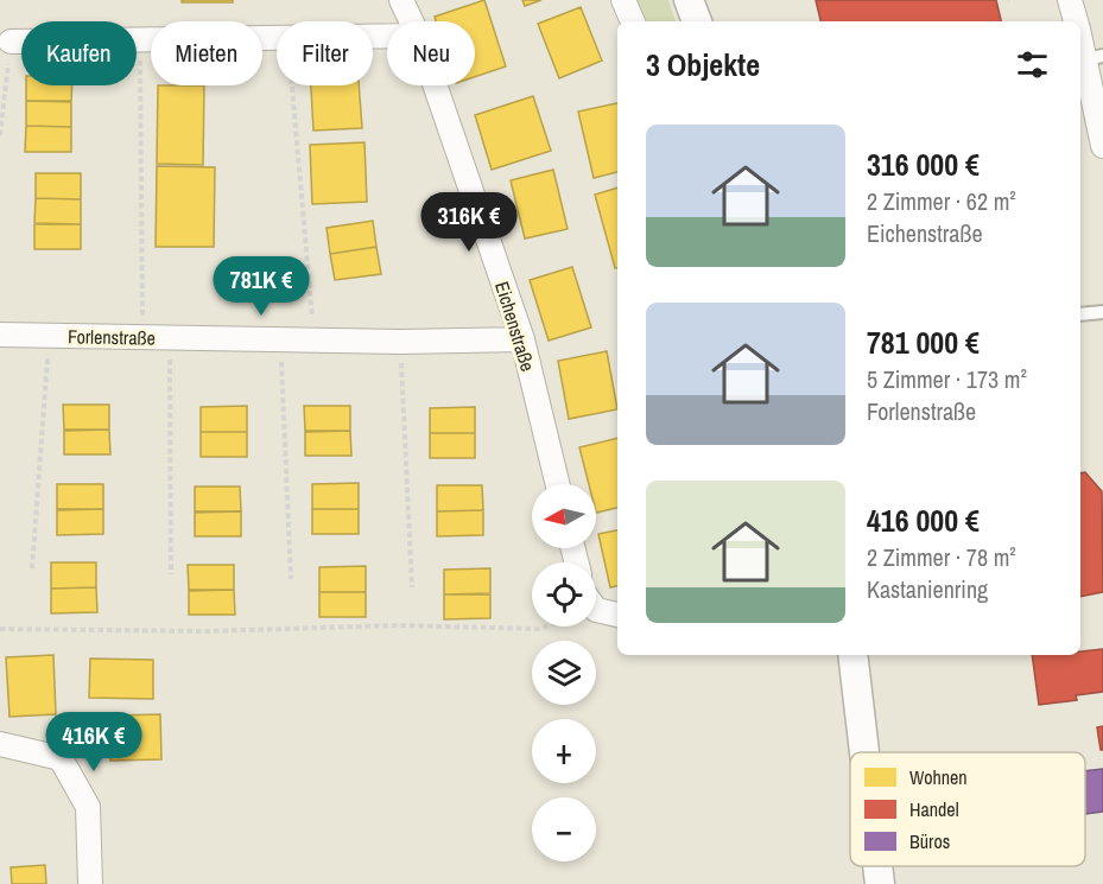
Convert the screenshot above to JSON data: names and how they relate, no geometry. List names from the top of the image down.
{
  "streets": {
    "street": ["Eichenstraße", "Forlenstraße"]
  },
  "crossings": [
    ["Eichenstraße", "Forlenstraße"]
  ],
  "legend": ["Wohnen", "Handel", "Büros"],
  "north": "left",
  "page": {
    "chip": [
      "Kaufen",
      "Mieten",
      "Filter",
      "Neu"
    ],
    "heading": "3 Objekte",
    "list": [
      {
        "name": "316 000 €",
        "note": "2 Zimmer · 62 m² · Eichenstraße"
      },
      {
        "name": "781 000 €",
        "note": "5 Zimmer · 173 m² · Forlenstraße"
      },
      {
        "name": "416 000 €",
        "note": "2 Zimmer · 78 m² · Kastanienring"
      }
    ],
    "price": ["316K €", "781K €", "416K €"],
    "map_buttons": ["+", "−"]
  }
}
